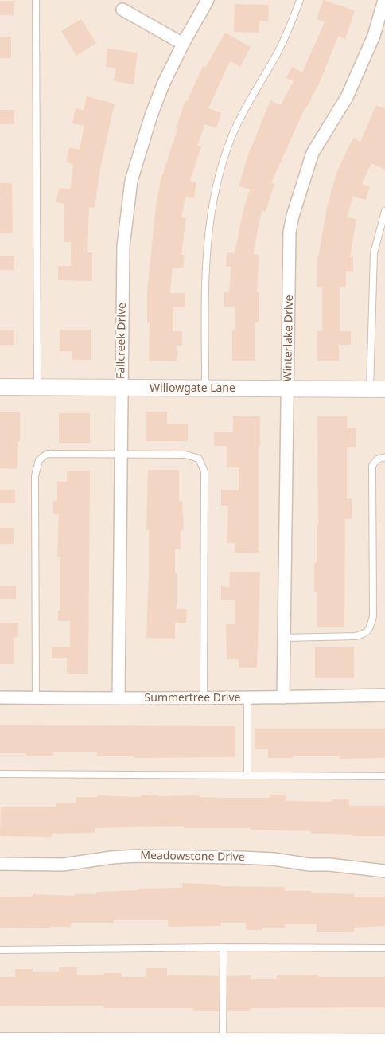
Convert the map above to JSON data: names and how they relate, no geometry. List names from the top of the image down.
{
  "streets": {
    "street": [
      "Winterlake Drive",
      "Fallcreek Drive",
      "Willowgate Lane",
      "Summertree Drive",
      "Meadowstone Drive"
    ]
  },
  "crossings": [
    ["Winterlake Drive", "Willowgate Lane"],
    ["Winterlake Drive", "Summertree Drive"],
    ["Fallcreek Drive", "Willowgate Lane"],
    ["Fallcreek Drive", "Summertree Drive"]
  ]
}
